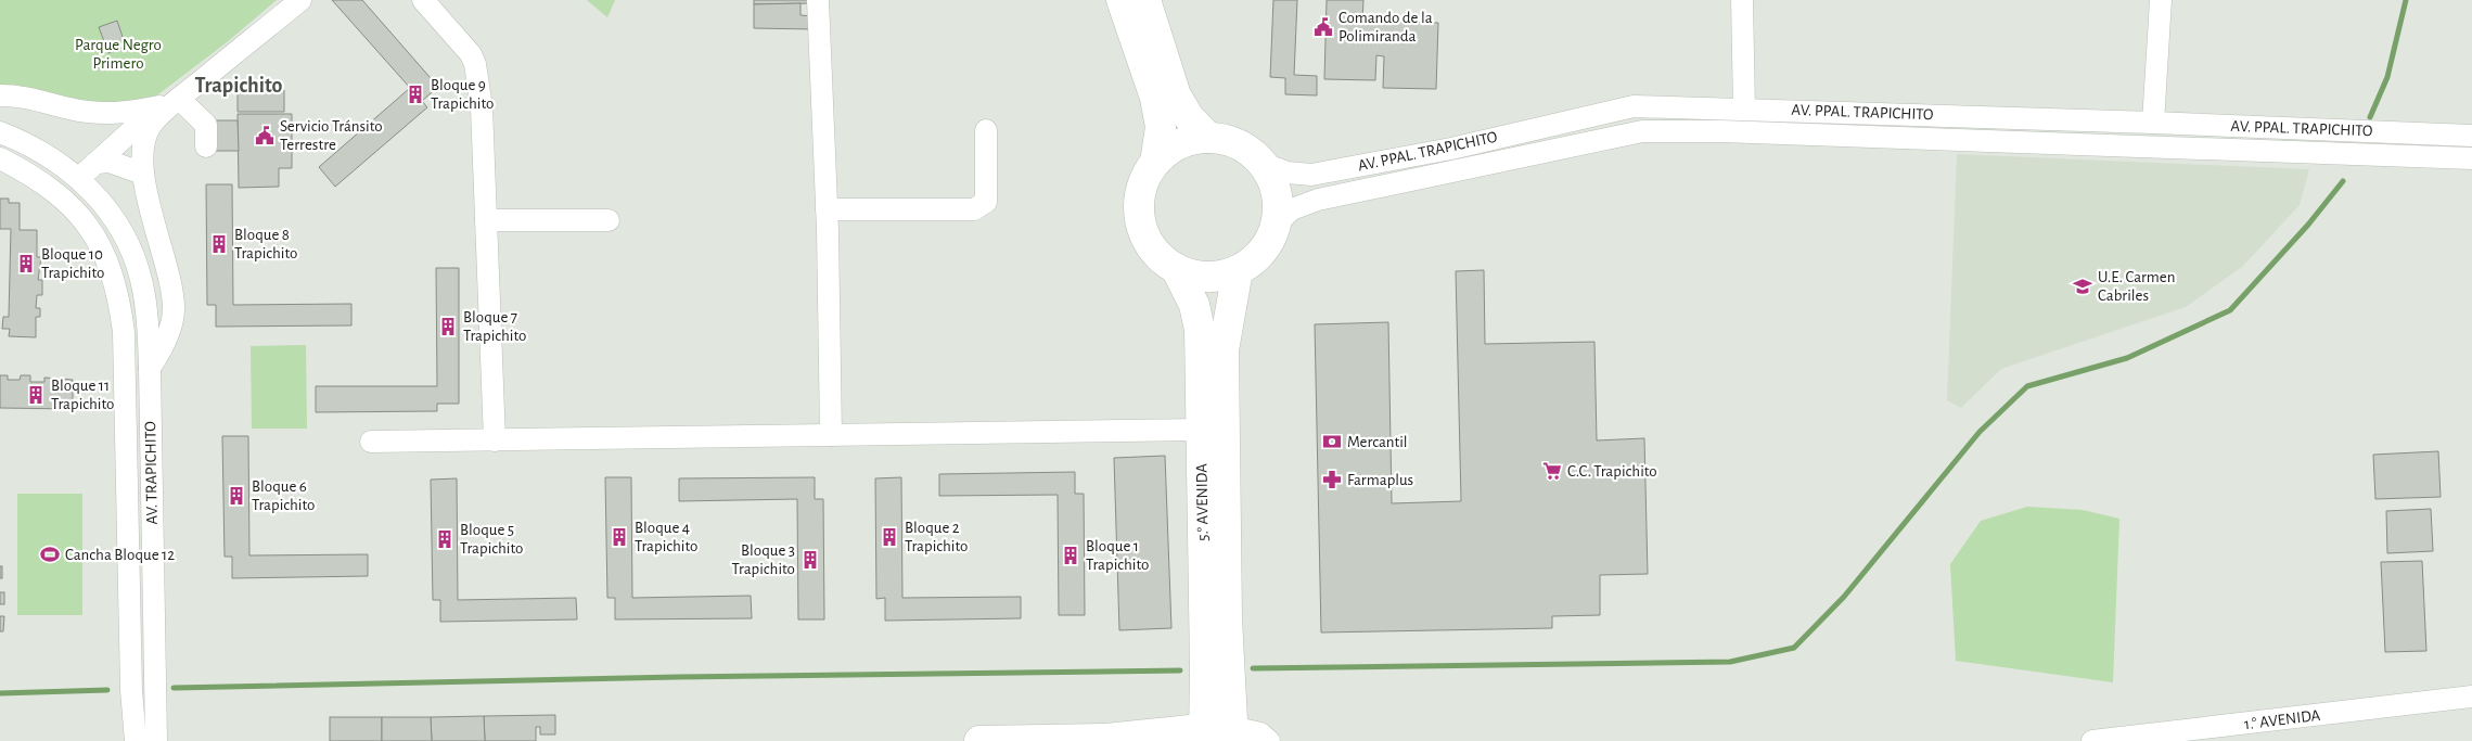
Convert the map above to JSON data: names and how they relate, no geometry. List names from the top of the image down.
{
  "streets": {
    "street": [
      "AV. PPAL. TRAPICHITO",
      "AV. TRAPICHITO",
      "5.° AVENIDA",
      "1.° AVENIDA"
    ]
  },
  "crossings": [
    ["AV. PPAL. TRAPICHITO", "5.° AVENIDA"]
  ],
  "districts": ["Trapichito"],
  "parks": ["Parque Negro Primero"],
  "places": {
    "public building": ["Comando de la Polimiranda", "Servicio Tránsito Terrestre"],
    "building": [
      "Bloque 9 Trapichito",
      "Bloque 8 Trapichito",
      "Bloque 10 Trapichito",
      "Bloque 7 Trapichito",
      "Bloque 11 Trapichito",
      "Bloque 6 Trapichito",
      "Bloque 4 Trapichito",
      "Bloque 2 Trapichito",
      "Bloque 5 Trapichito",
      "Bloque 1 Trapichito",
      "Bloque 3 Trapichito"
    ],
    "school or university": ["U.E. Carmen Cabriles"],
    "bank": ["Mercantil"],
    "supermarket": ["C.C. Trapichito"],
    "pharmacy": ["Farmaplus"],
    "sports": ["Cancha Bloque 12"]
  }
}
